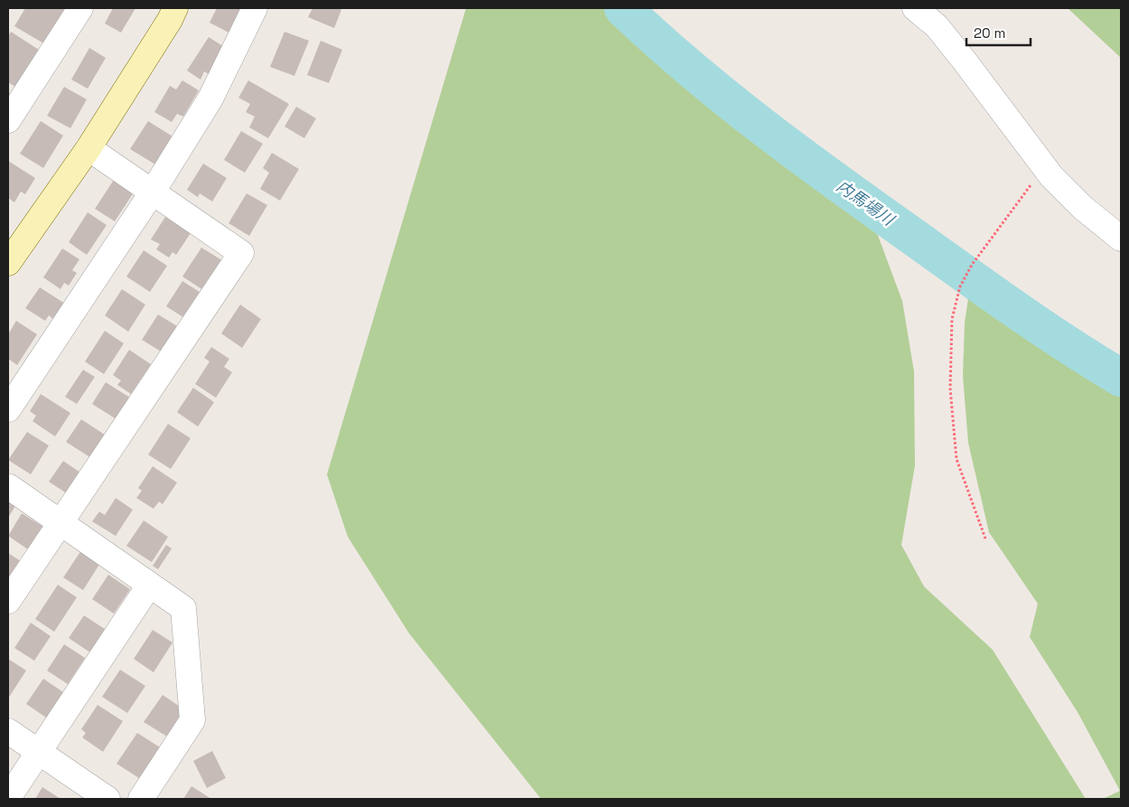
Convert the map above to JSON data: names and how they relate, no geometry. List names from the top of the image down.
{
  "water": ["内馬場川"],
  "scale_bar": "20 m"
}
